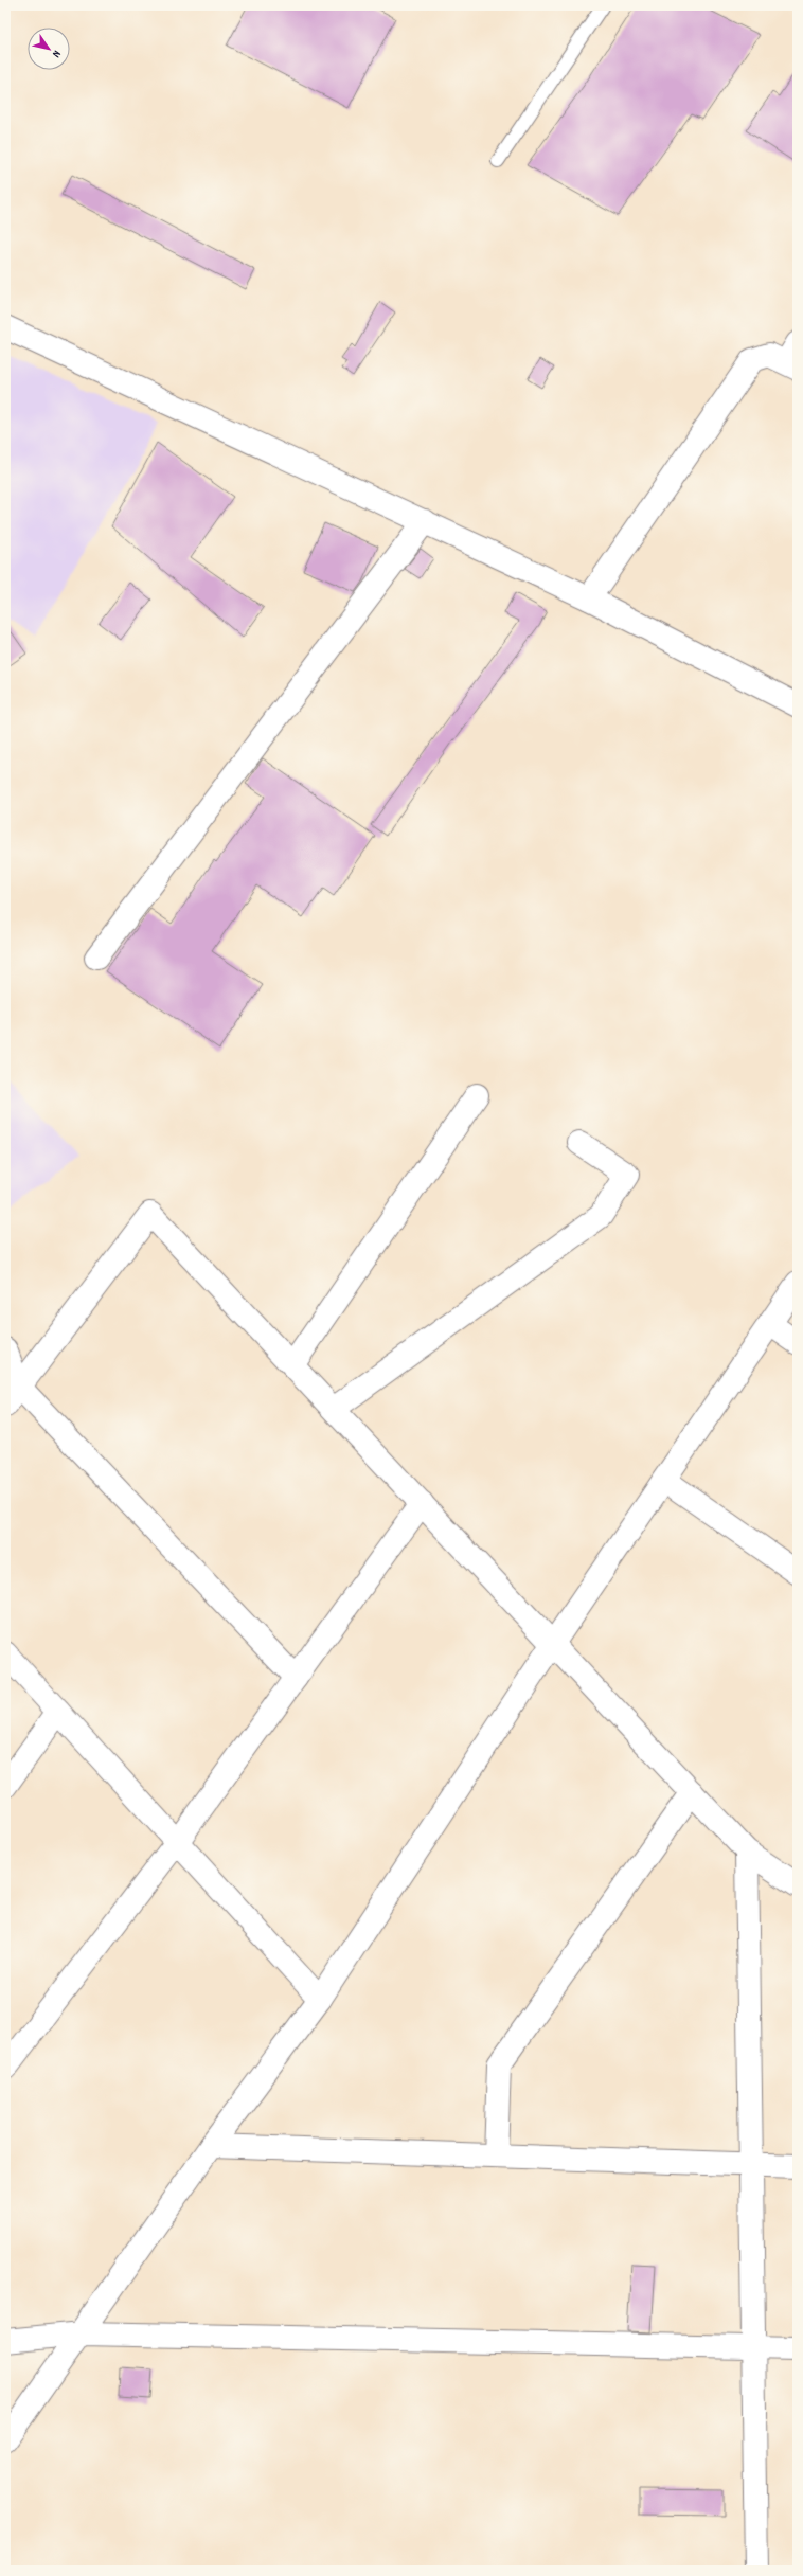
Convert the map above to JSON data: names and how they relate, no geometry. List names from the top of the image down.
{
  "north": "bottom right"
}
